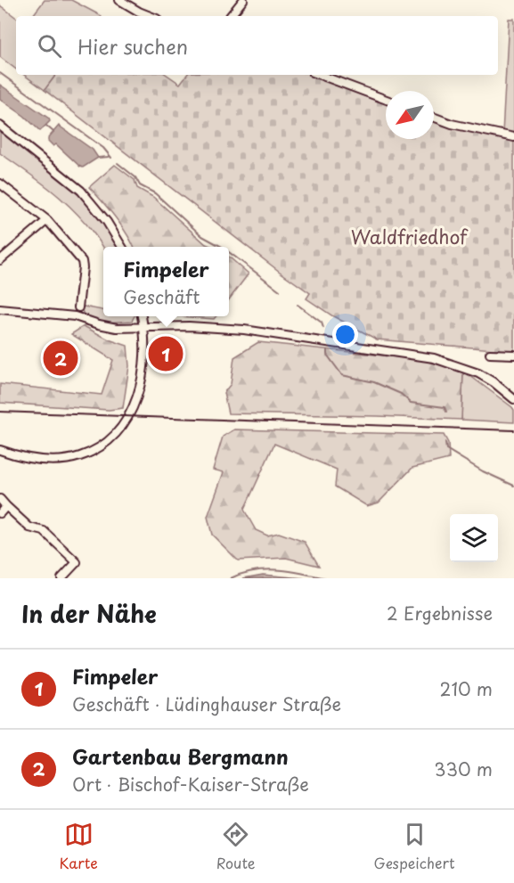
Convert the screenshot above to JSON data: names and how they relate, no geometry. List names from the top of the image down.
{
  "parks": ["Waldfriedhof"],
  "north": "bottom left",
  "page": {
    "search": "Hier suchen",
    "popup": ["Fimpeler", "Geschäft"],
    "pins": ["1", "2"],
    "heading": ["In der Nähe", "2 Ergebnisse"],
    "list": [
      {
        "mark": "1",
        "name": "Fimpeler",
        "note": "Geschäft · Lüdinghauser Straße",
        "value": "210 m"
      },
      {
        "mark": "2",
        "name": "Gartenbau Bergmann",
        "note": "Ort · Bischof-Kaiser-Straße",
        "value": "330 m"
      }
    ],
    "nav": ["Karte", "Route", "Gespeichert"]
  }
}
